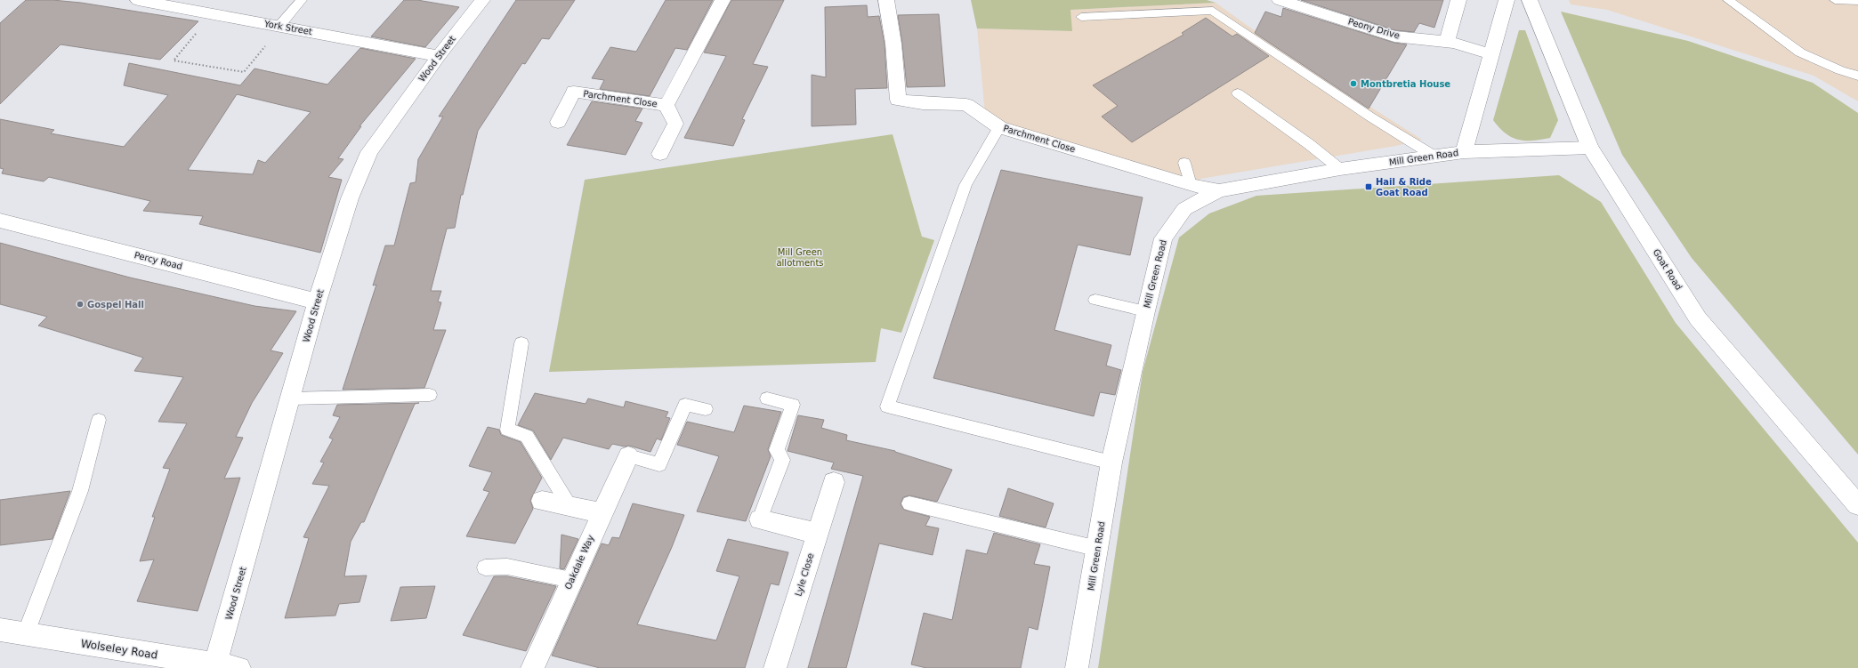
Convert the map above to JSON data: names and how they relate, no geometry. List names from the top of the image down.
{
  "streets": {
    "street": [
      "York Street",
      "Peony Drive",
      "Wood Street",
      "Parchment Close",
      "Mill Green Road",
      "Percy Road",
      "Goat Road",
      "Oakdale Way",
      "Lyle Close",
      "Wolseley Road"
    ]
  },
  "crossings": [
    ["York Street", "Wood Street"],
    ["Wood Street", "Percy Road"],
    ["Wood Street", "Wolseley Road"],
    ["Parchment Close", "Mill Green Road"],
    ["Mill Green Road", "Goat Road"]
  ],
  "parks": ["Mill Green allotments"],
  "places": {
    "other": ["Montbretia House", "Gospel Hall"],
    "transit": ["Hail & Ride Goat Road"]
  }
}
